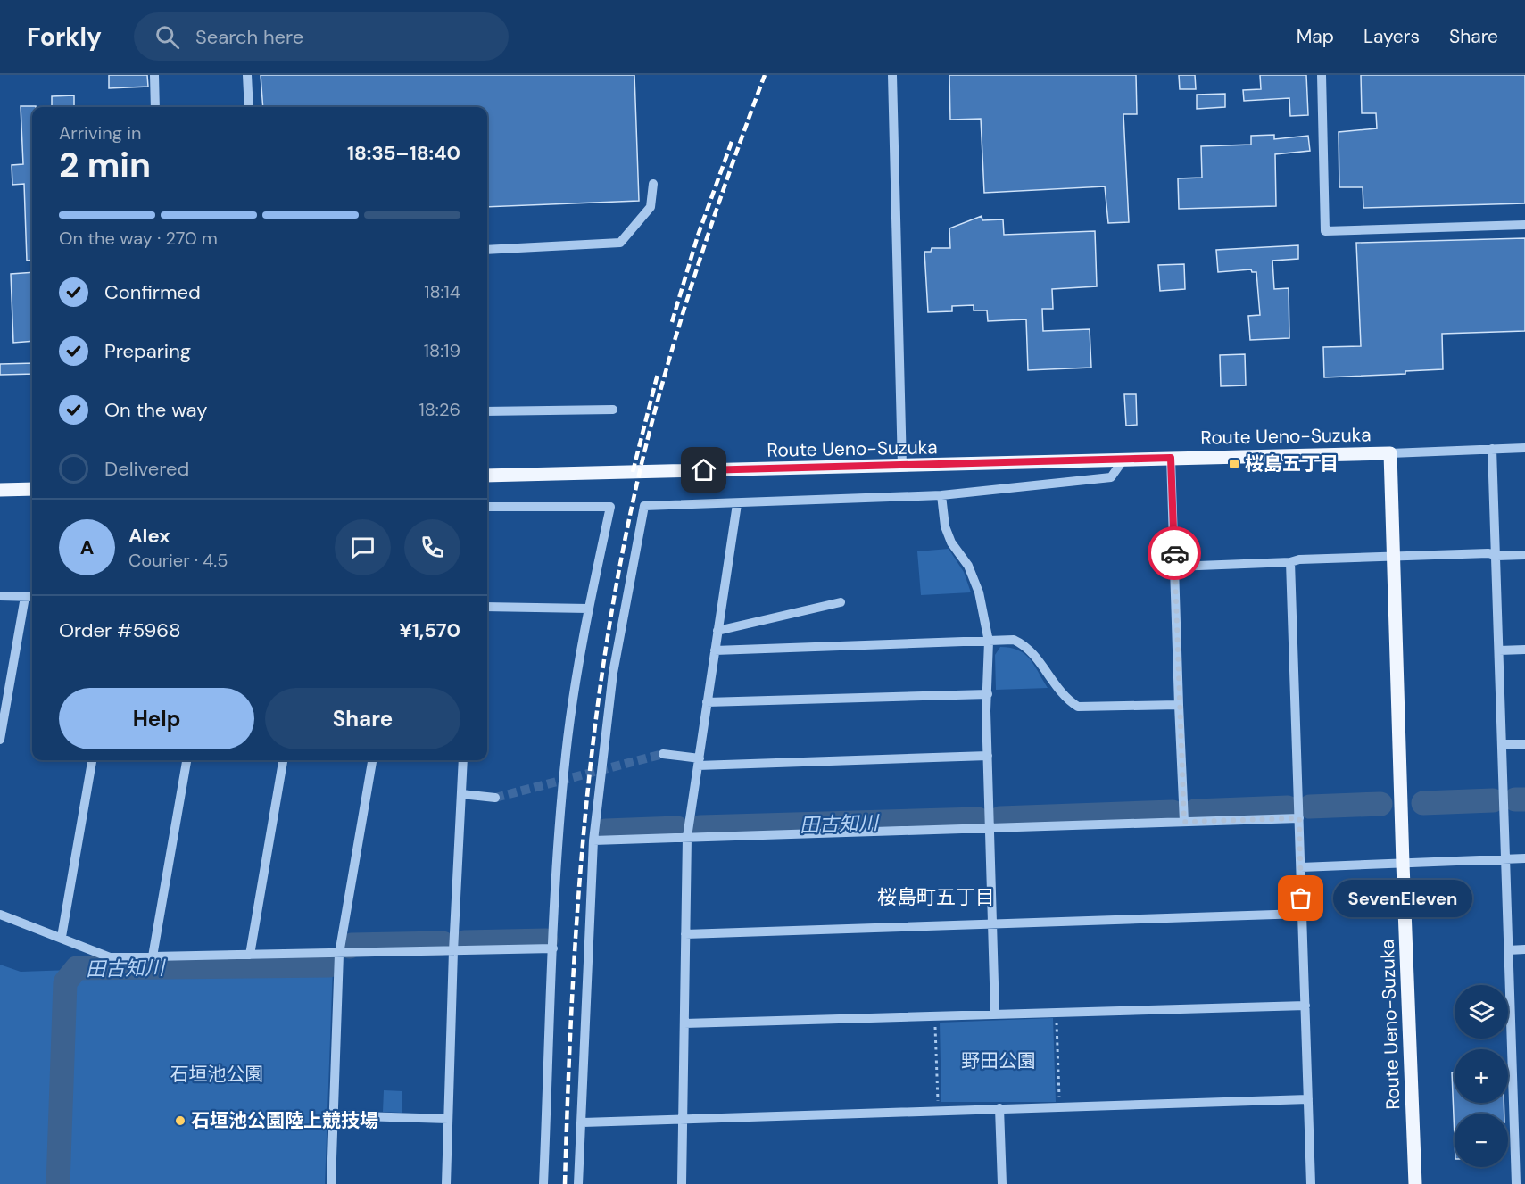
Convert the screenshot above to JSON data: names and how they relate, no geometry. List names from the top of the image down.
{
  "streets": {
    "main road": ["Route Ueno-Suzuka"]
  },
  "districts": ["桜島町五丁目"],
  "water": ["田古知川"],
  "parks": ["野田公園", "石垣池公園"],
  "places": {
    "transit": ["桜島五丁目"],
    "other": ["SevenEleven", "石垣池公園陸上競技場"]
  },
  "page": {
    "header": "Forkly",
    "search": "Search here",
    "nav": ["Map", "Layers", "Share"],
    "heading": ["2 min", "Arriving in", "18:35–18:40"],
    "panel": [
      "Alex",
      "Courier · 4.5",
      "Order #5968",
      "¥1,570"
    ],
    "bar": "On the way · 270 m",
    "list": [
      ["Confirmed", "18:14"],
      ["Preparing", "18:19"],
      ["On the way", "18:26"],
      "Delivered"
    ],
    "round": "A",
    "buttons": ["Help", "Share"],
    "bubble": "SevenEleven",
    "map_buttons": ["+", "−"]
  }
}
